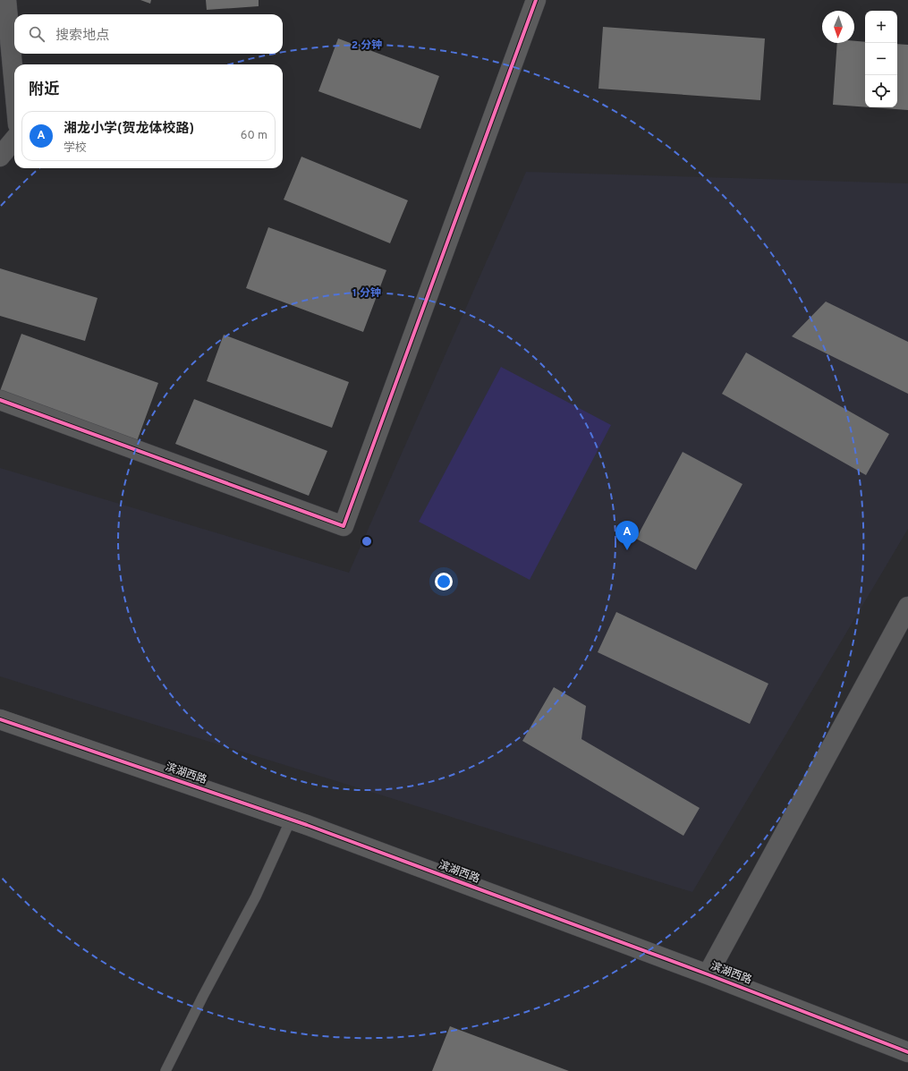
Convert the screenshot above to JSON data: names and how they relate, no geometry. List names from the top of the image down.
{
  "streets": {
    "street": ["滨湖西路"]
  },
  "north": "bottom",
  "page": {
    "map_buttons": ["+", "−"],
    "search": "搜索地点",
    "heading": "附近",
    "list": [
      {
        "mark": "A",
        "name": "湘龙小学(贺龙体校路)",
        "note": "学校",
        "value": "60 m"
      }
    ],
    "pins": "A"
  },
  "rings": ["2 分钟", "1 分钟"]
}
